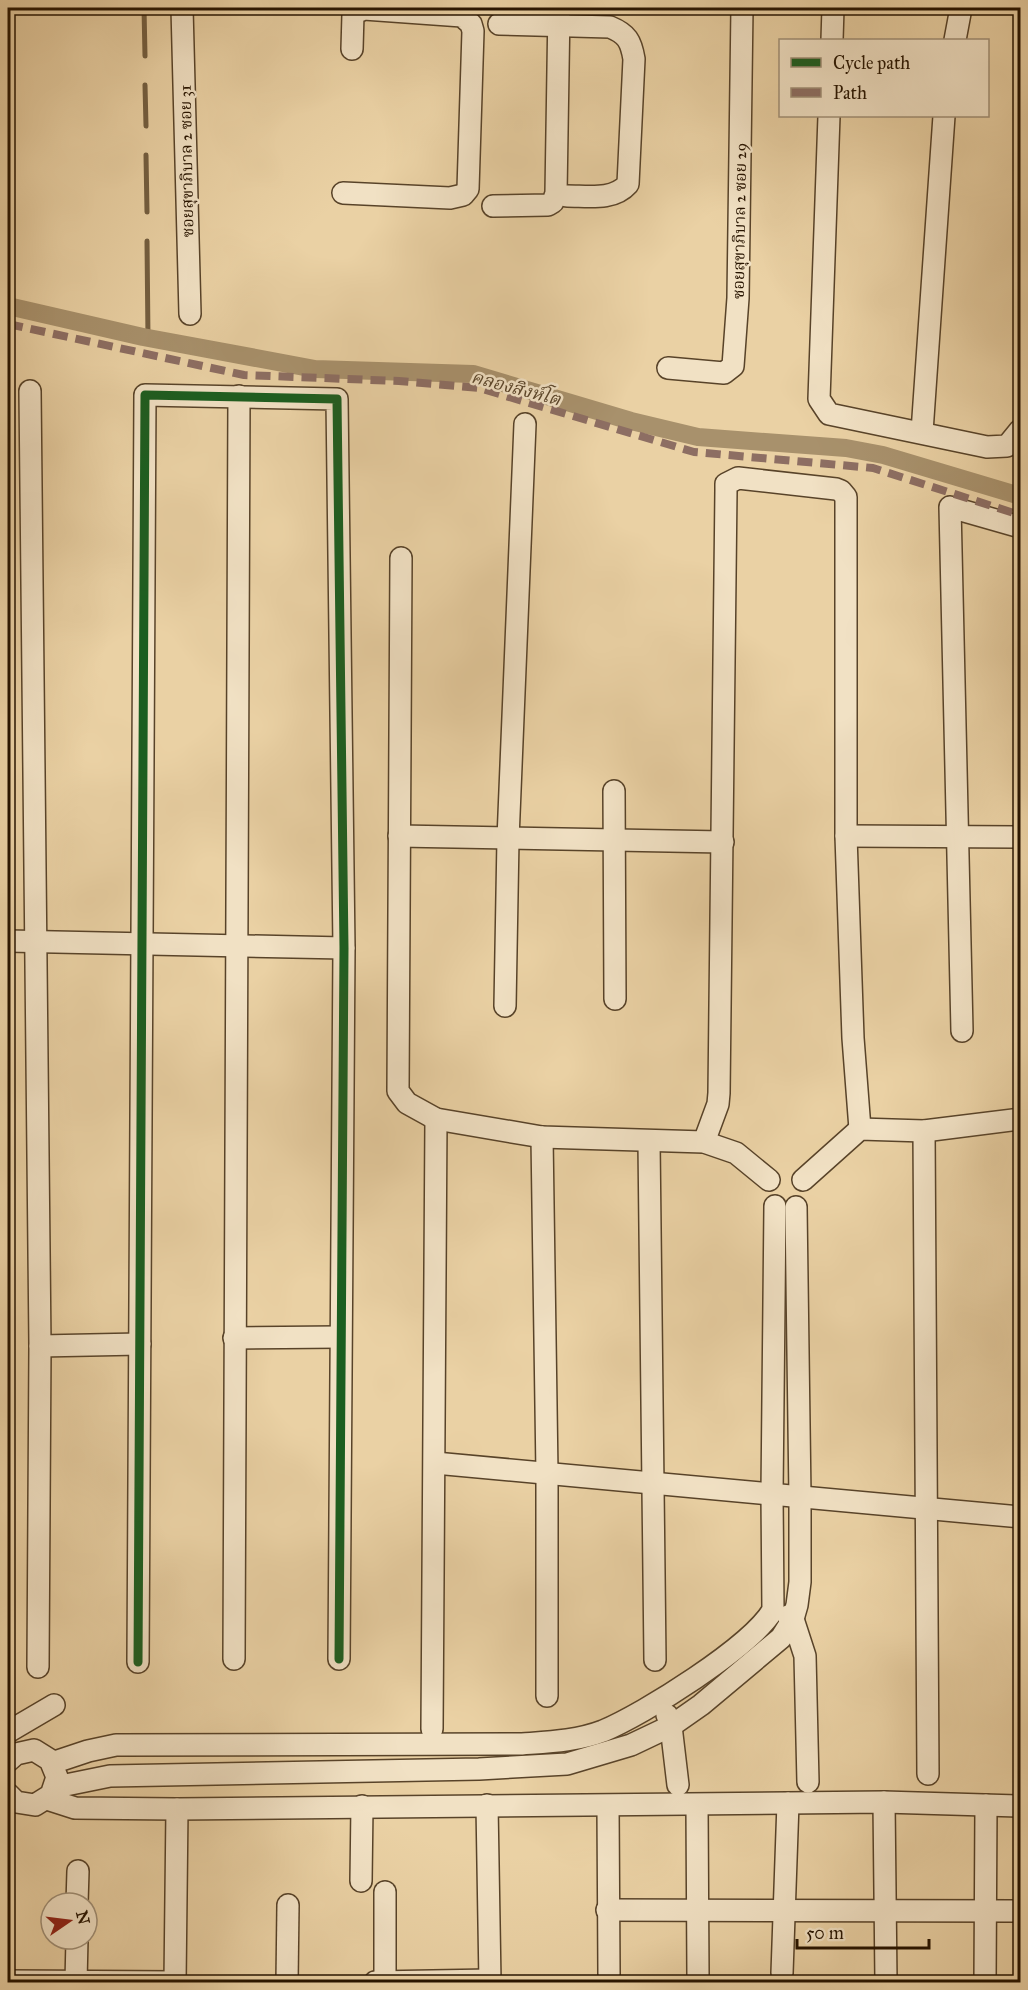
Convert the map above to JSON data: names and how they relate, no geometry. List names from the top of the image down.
{
  "streets": {
    "street": ["ซอยสุขาภิบาล 2 ซอย 31", "ซอยสุขาภิบาล 2 ซอย 29"]
  },
  "water": ["คลองสิงห์โต"],
  "legend": ["Cycle path", "Path"],
  "scale_bar": "50 m",
  "north": "right"
}
